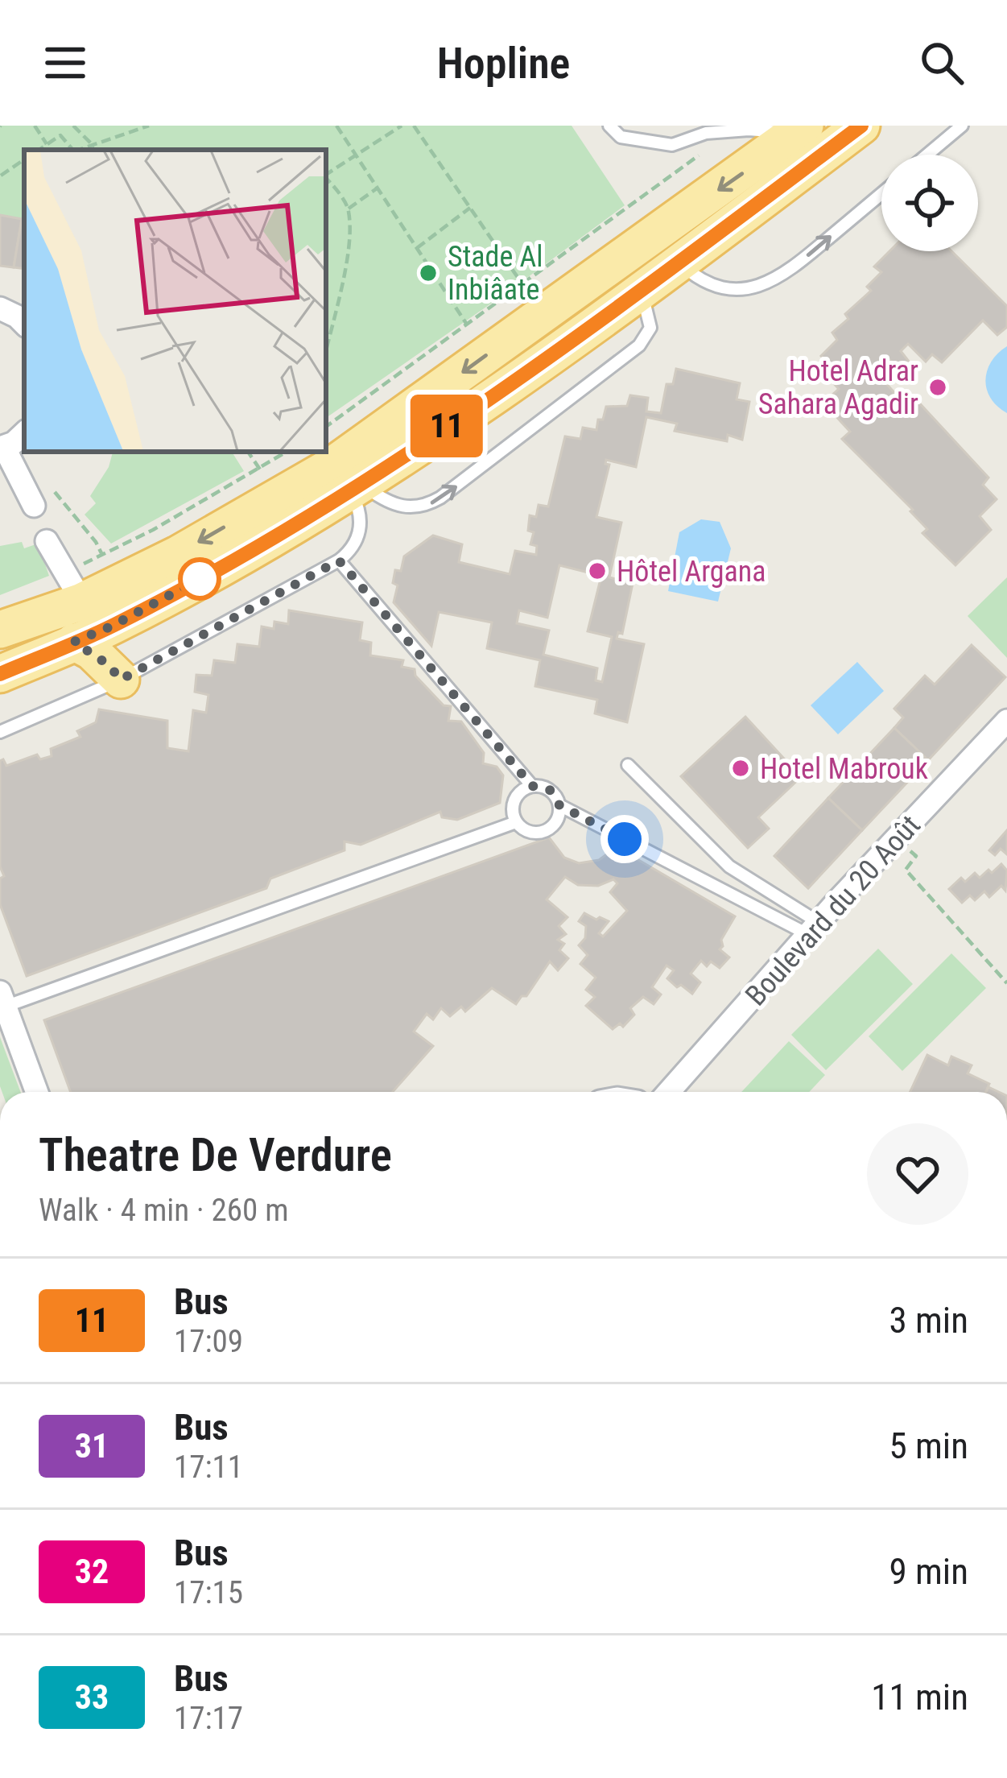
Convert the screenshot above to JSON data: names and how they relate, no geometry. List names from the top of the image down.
{
  "streets": {
    "street": ["Boulevard du 20 Août"]
  },
  "places": [
    "Stade Al Inbiâate",
    "Hotel Adrar Sahara Agadir",
    "Hôtel Argana",
    "Hotel Mabrouk"
  ],
  "lines": ["bus line 11"],
  "page": {
    "header": "Hopline",
    "on_map": "11",
    "heading": ["Theatre De Verdure", "Walk · 4 min · 260 m"],
    "list": [
      {
        "mark": "11",
        "name": "Bus",
        "note": "17:09",
        "value": "3 min"
      },
      {
        "mark": "31",
        "name": "Bus",
        "note": "17:11",
        "value": "5 min"
      },
      {
        "mark": "32",
        "name": "Bus",
        "note": "17:15",
        "value": "9 min"
      },
      {
        "mark": "33",
        "name": "Bus",
        "note": "17:17",
        "value": "11 min"
      }
    ]
  }
}
